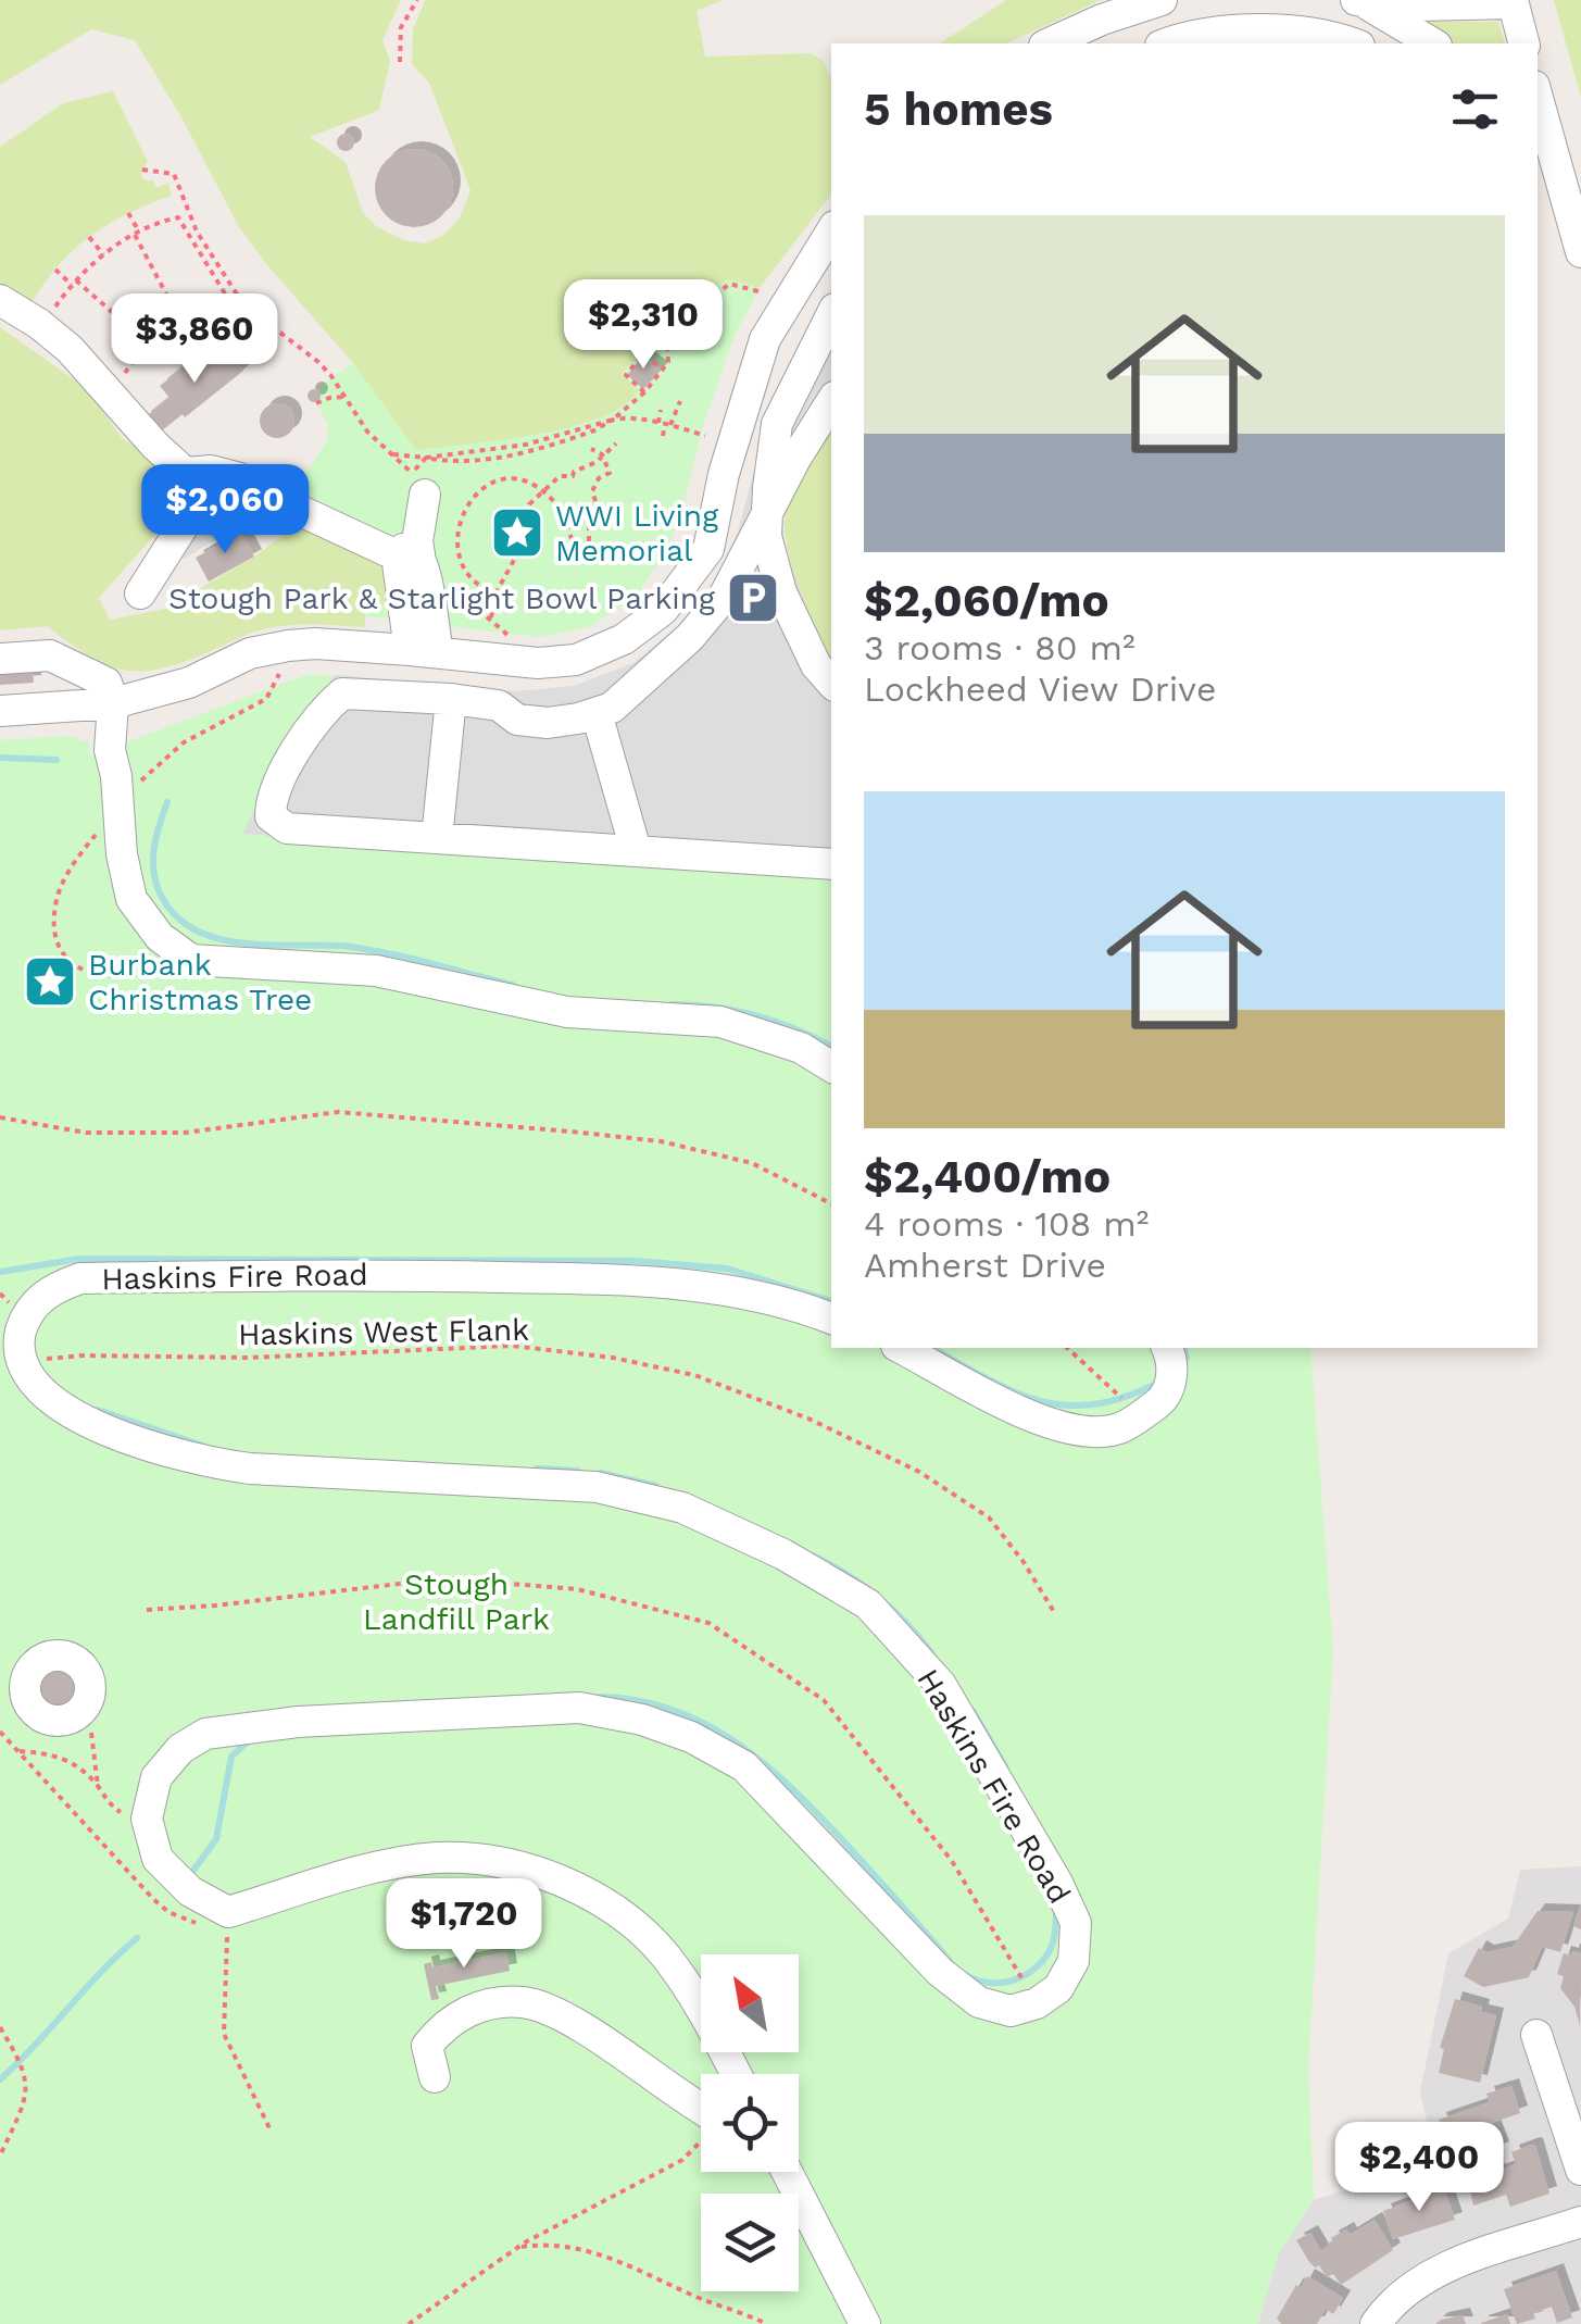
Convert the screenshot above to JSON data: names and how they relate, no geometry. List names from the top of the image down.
{
  "streets": {
    "street": ["Haskins Fire Road"],
    "path": ["Haskins West Flank"]
  },
  "crossings": [
    ["Haskins Fire Road", "Haskins West Flank"]
  ],
  "parks": ["Stough Landfill Park"],
  "places": {
    "place": ["WWI Living Memorial", "Burbank Christmas Tree"],
    "parking": ["Stough Park & Starlight Bowl Parking"]
  },
  "north": "top left",
  "page": {
    "heading": "5 homes",
    "list": [
      {
        "name": "$2,060/mo",
        "note": "3 rooms · 80 m² · Lockheed View Drive"
      },
      {
        "name": "$2,400/mo",
        "note": "4 rooms · 108 m² · Amherst Drive"
      }
    ],
    "price": [
      "$2,310",
      "$3,860",
      "$2,060",
      "$1,720",
      "$2,400"
    ]
  }
}
